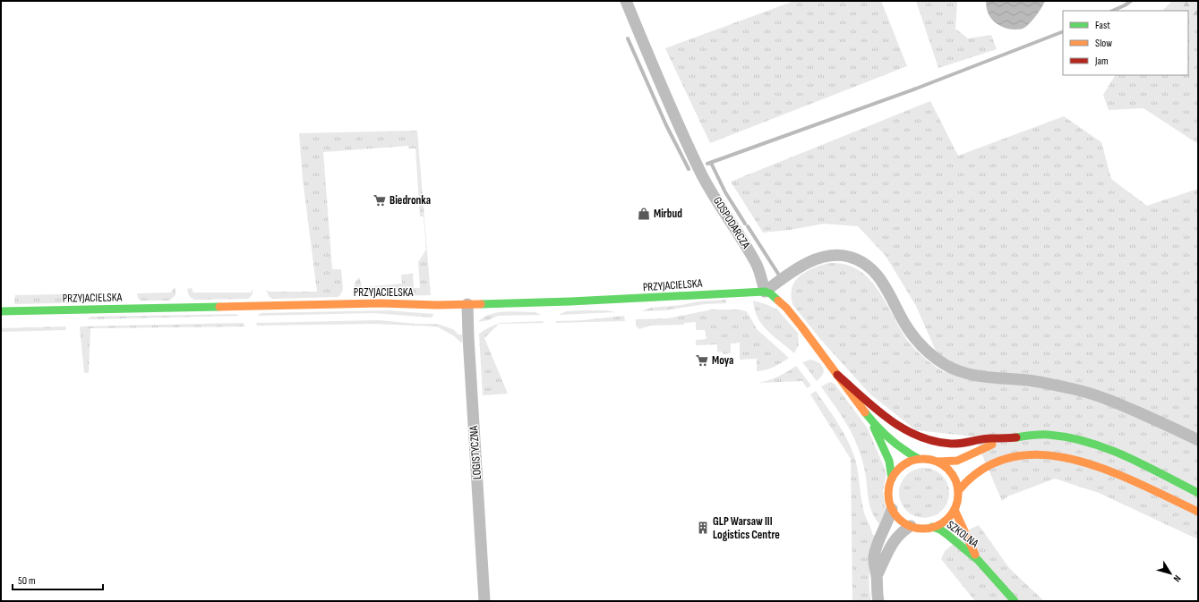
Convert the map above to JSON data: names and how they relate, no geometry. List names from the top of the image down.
{
  "streets": {
    "main road": ["PRZYJACIELSKA", "SZKOLNA"],
    "street": ["GOSPODARCZA", "LOGISTYCZNA"]
  },
  "crossings": [
    ["GOSPODARCZA", "PRZYJACIELSKA"],
    ["PRZYJACIELSKA", "LOGISTYCZNA"]
  ],
  "places": {
    "supermarket": ["Biedronka", "Moya"],
    "shop": ["Mirbud"],
    "building": ["GLP Warsaw III Logistics Centre"]
  },
  "legend": ["Fast", "Slow", "Jam"],
  "scale_bar": "50 m",
  "north": "bottom right"
}
